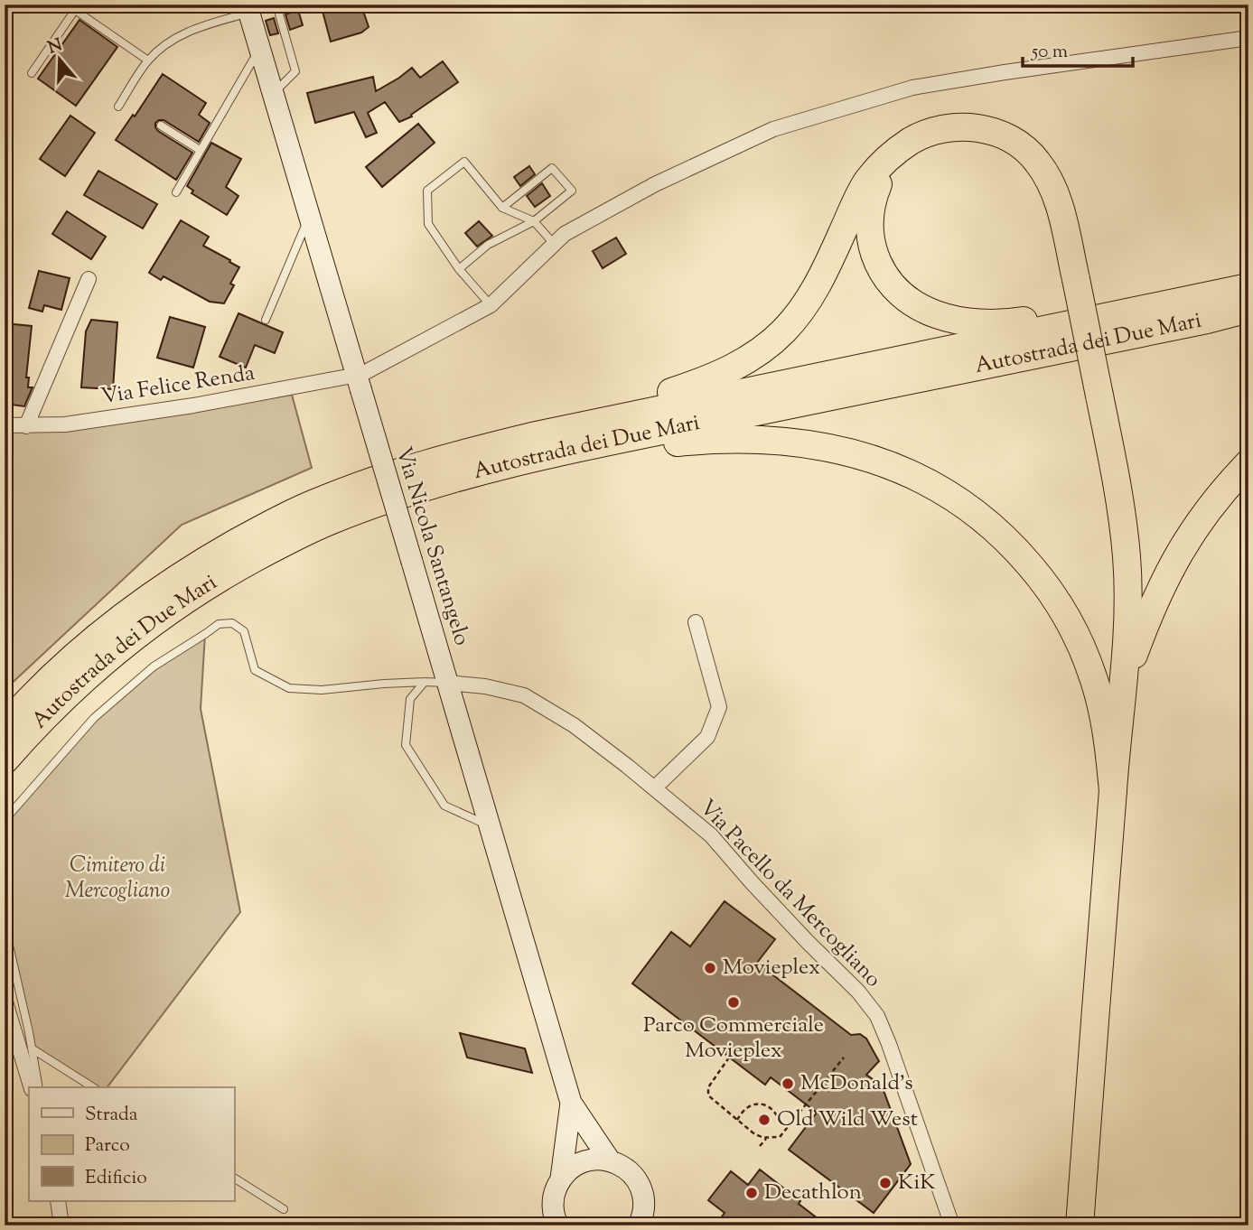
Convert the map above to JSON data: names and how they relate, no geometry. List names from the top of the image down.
{
  "streets": {
    "highway": ["Autostrada dei Due Mari"],
    "main road": ["Via Nicola Santangelo"],
    "street": ["Via Felice Renda", "Via Pacello da Mercogliano"]
  },
  "crossings": [
    ["Via Felice Renda", "Via Nicola Santangelo"],
    ["Via Nicola Santangelo", "Via Pacello da Mercogliano"]
  ],
  "parks": ["Cimitero di Mercogliano"],
  "places": [
    "Movieplex",
    "Parco Commerciale Movieplex",
    "McDonald's",
    "Old Wild West",
    "KiK",
    "Decathlon"
  ],
  "legend": ["Strada", "Parco", "Edificio"],
  "scale_bar": "50 m",
  "north": "top"
}
